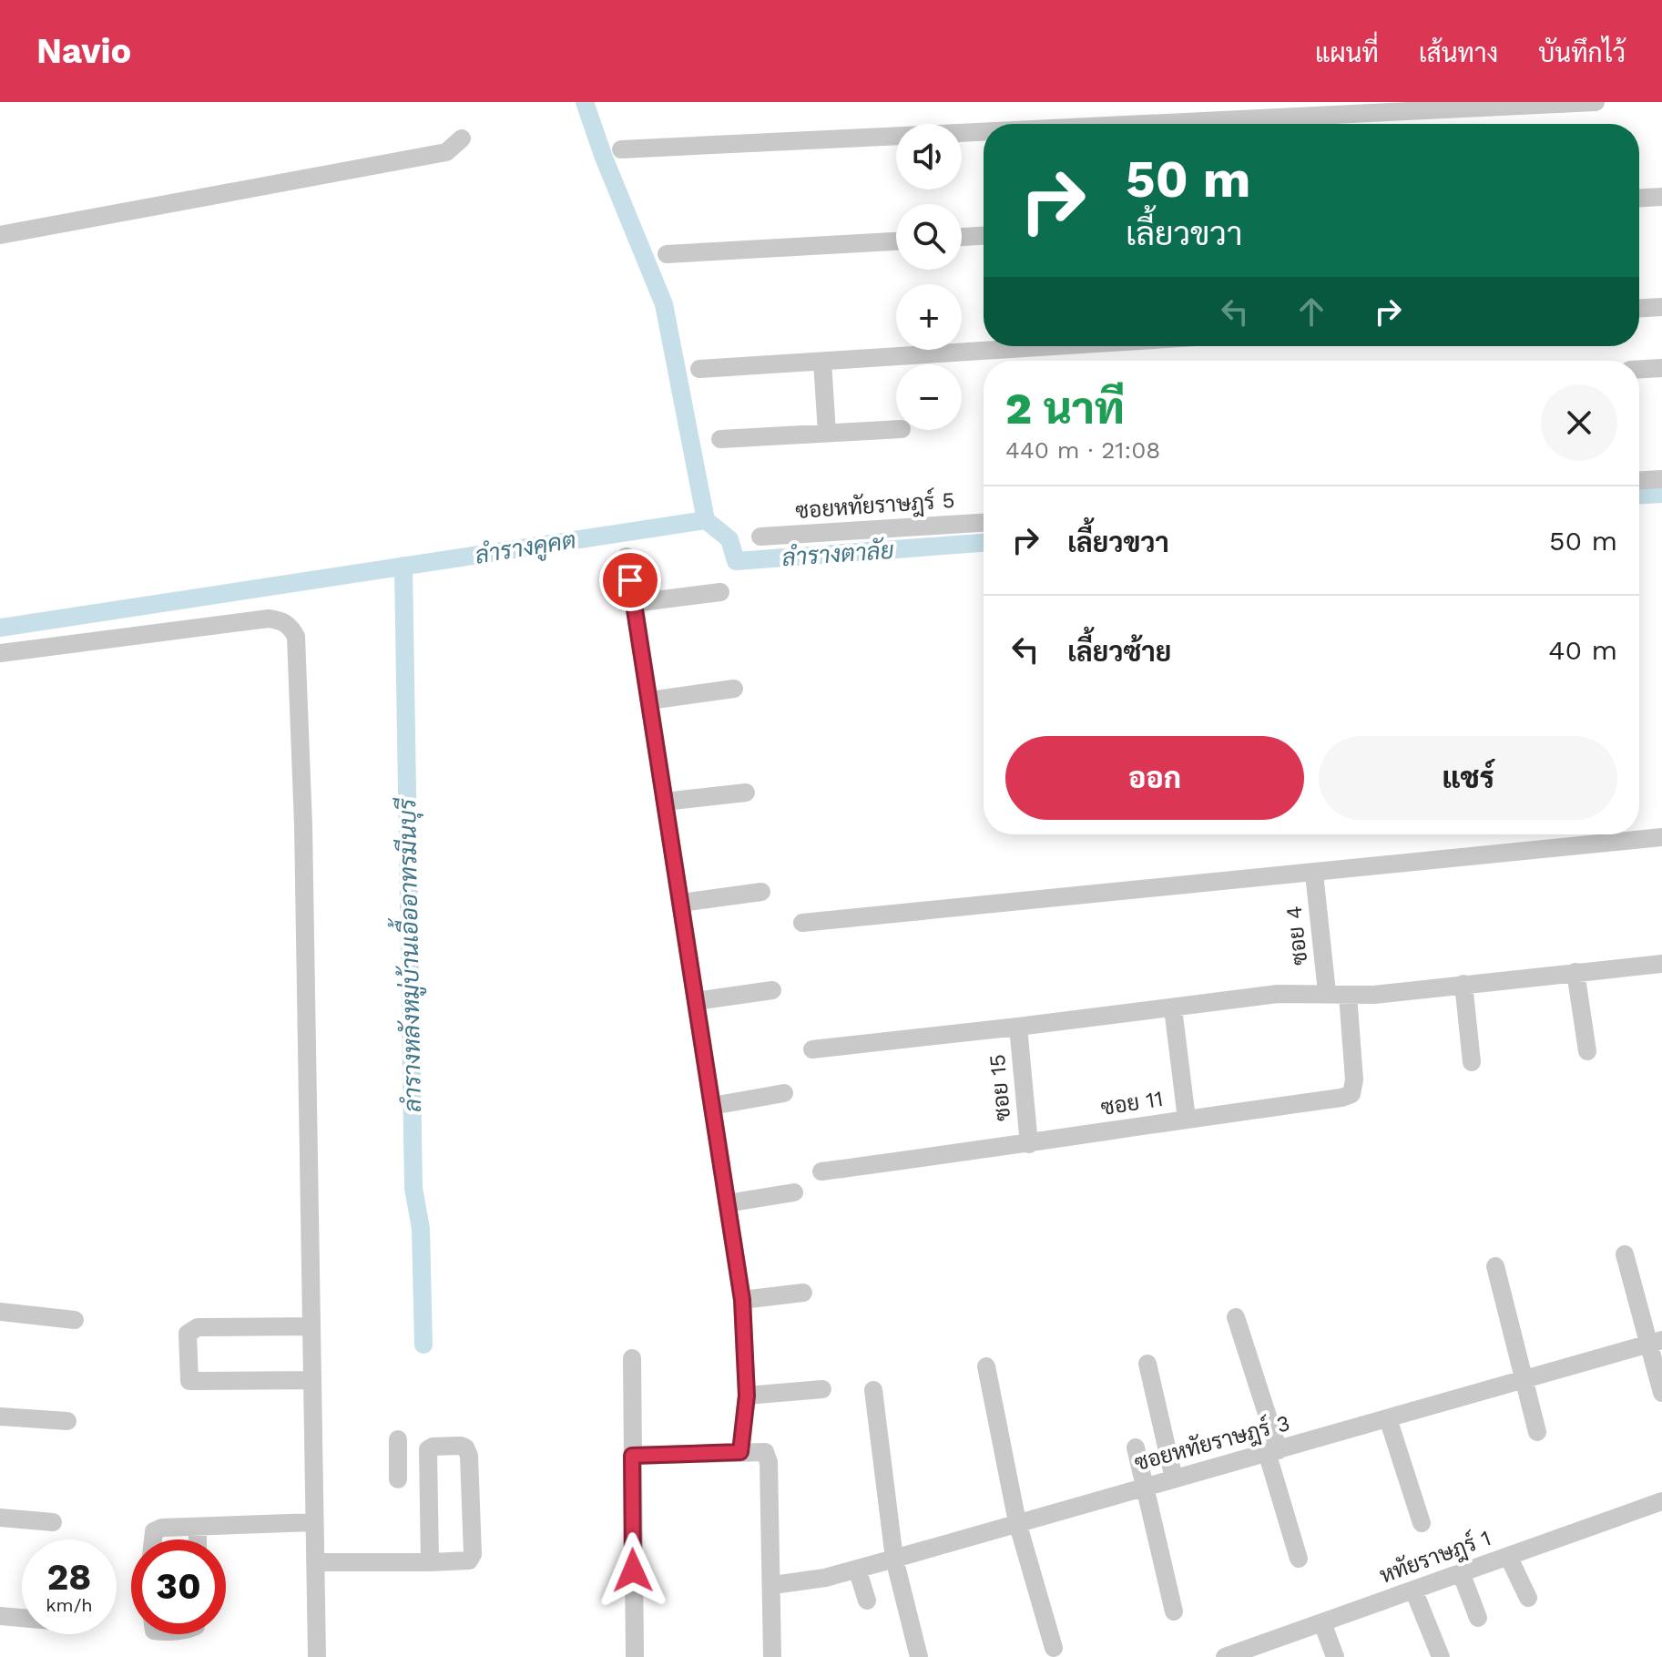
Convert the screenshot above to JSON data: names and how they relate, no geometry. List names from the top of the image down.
{
  "streets": {
    "street": [
      "ซอยหทัยราษฎร์ 5",
      "ซอย 4",
      "ซอย 15",
      "ซอย 11",
      "ซอยหทัยราษฎร์ 3",
      "หทัยราษฎร์ 1"
    ]
  },
  "crossings": [
    ["ซอย 15", "ซอย 11"]
  ],
  "water": ["ลำรางคูคต", "ลำรางตาลัย", "ลำรางหลังหมู่บ้านเอื้ออาทรมีนบุรี"],
  "page": {
    "header": "Navio",
    "nav": ["แผนที่", "เส้นทาง", "บันทึกไว้"],
    "map_buttons": ["+", "−"],
    "turn": ["50 m", "เลี้ยวขวา"],
    "heading": ["2 นาที", "440 m · 21:08"],
    "list": [
      {
        "name": "เลี้ยวขวา",
        "value": "50 m"
      },
      {
        "name": "เลี้ยวซ้าย",
        "value": "40 m"
      }
    ],
    "buttons": ["ออก", "แชร์"],
    "speed": "28 km/h",
    "limit": "30"
  }
}
